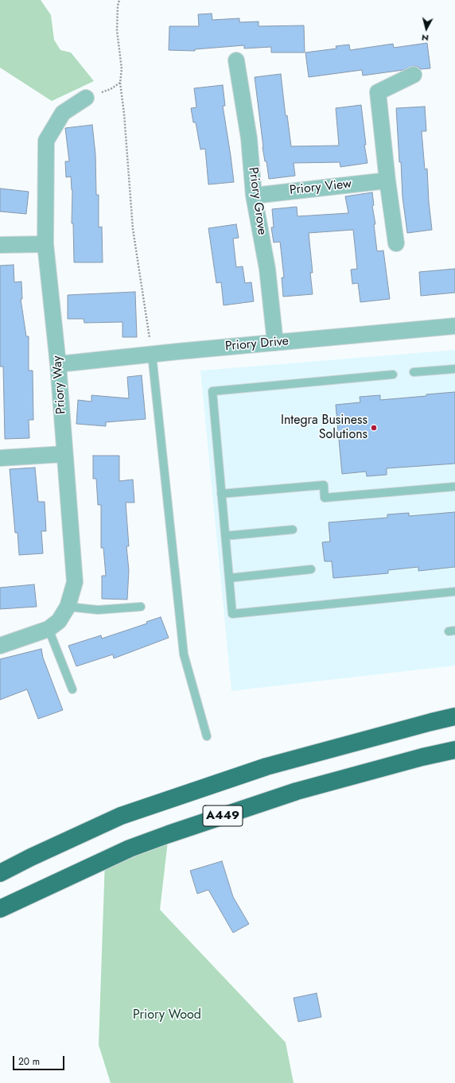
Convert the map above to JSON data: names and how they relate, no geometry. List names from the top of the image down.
{
  "streets": {
    "highway": ["A449"],
    "street": [
      "Priory View",
      "Priory Grove",
      "Priory Drive",
      "Priory Way"
    ]
  },
  "crossings": [
    ["Priory View", "Priory Grove"],
    ["Priory Grove", "Priory Drive"],
    ["Priory Drive", "Priory Way"]
  ],
  "parks": ["Priory Wood"],
  "places": ["Integra Business Solutions"],
  "scale_bar": "20 m",
  "north": "bottom"
}
